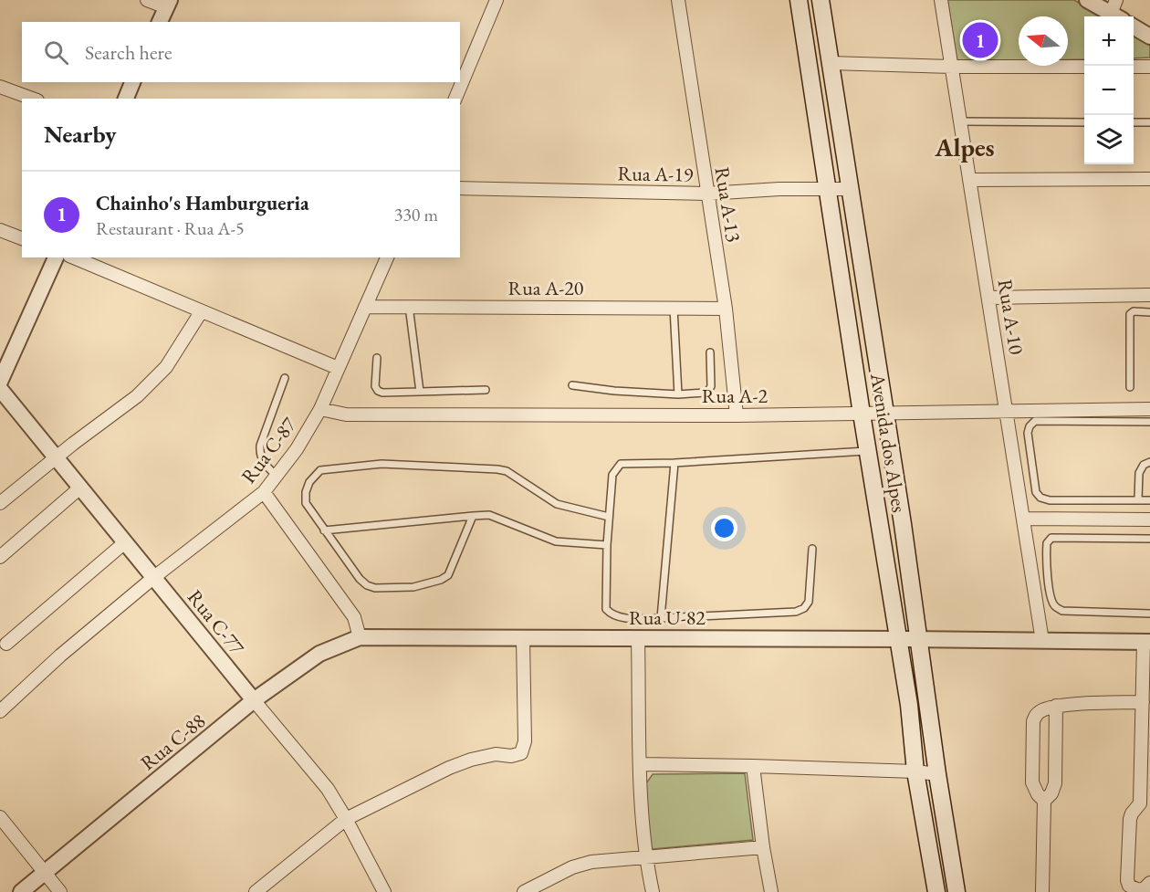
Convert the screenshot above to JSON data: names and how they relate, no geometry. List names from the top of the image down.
{
  "streets": {
    "main road": ["Avenida dos Alpes"],
    "street": [
      "Rua A-19",
      "Rua A-13",
      "Rua A-20",
      "Rua A-10",
      "Rua A-2",
      "Rua C-87",
      "Rua U-82",
      "Rua C-77",
      "Rua C-88"
    ]
  },
  "crossings": [
    ["Rua A-19", "Rua A-13"],
    ["Rua A-19", "Avenida dos Alpes"],
    ["Rua A-13", "Rua A-20"],
    ["Rua A-13", "Rua A-2"],
    ["Rua A-20", "Rua C-87"],
    ["Rua A-10", "Rua A-2"],
    ["Rua A-10", "Rua U-82"],
    ["Rua A-2", "Avenida dos Alpes"],
    ["Rua A-2", "Rua C-87"],
    ["Avenida dos Alpes", "Rua U-82"],
    ["Rua C-87", "Rua C-77"],
    ["Rua U-82", "Rua C-88"],
    ["Rua C-77", "Rua C-88"]
  ],
  "districts": ["Alpes"],
  "north": "left",
  "page": {
    "map_buttons": ["+", "−"],
    "pins": "1",
    "search": "Search here",
    "heading": "Nearby",
    "list": [
      {
        "mark": "1",
        "name": "Chainho's Hamburgueria",
        "note": "Restaurant · Rua A-5",
        "value": "330 m"
      }
    ]
  }
}
